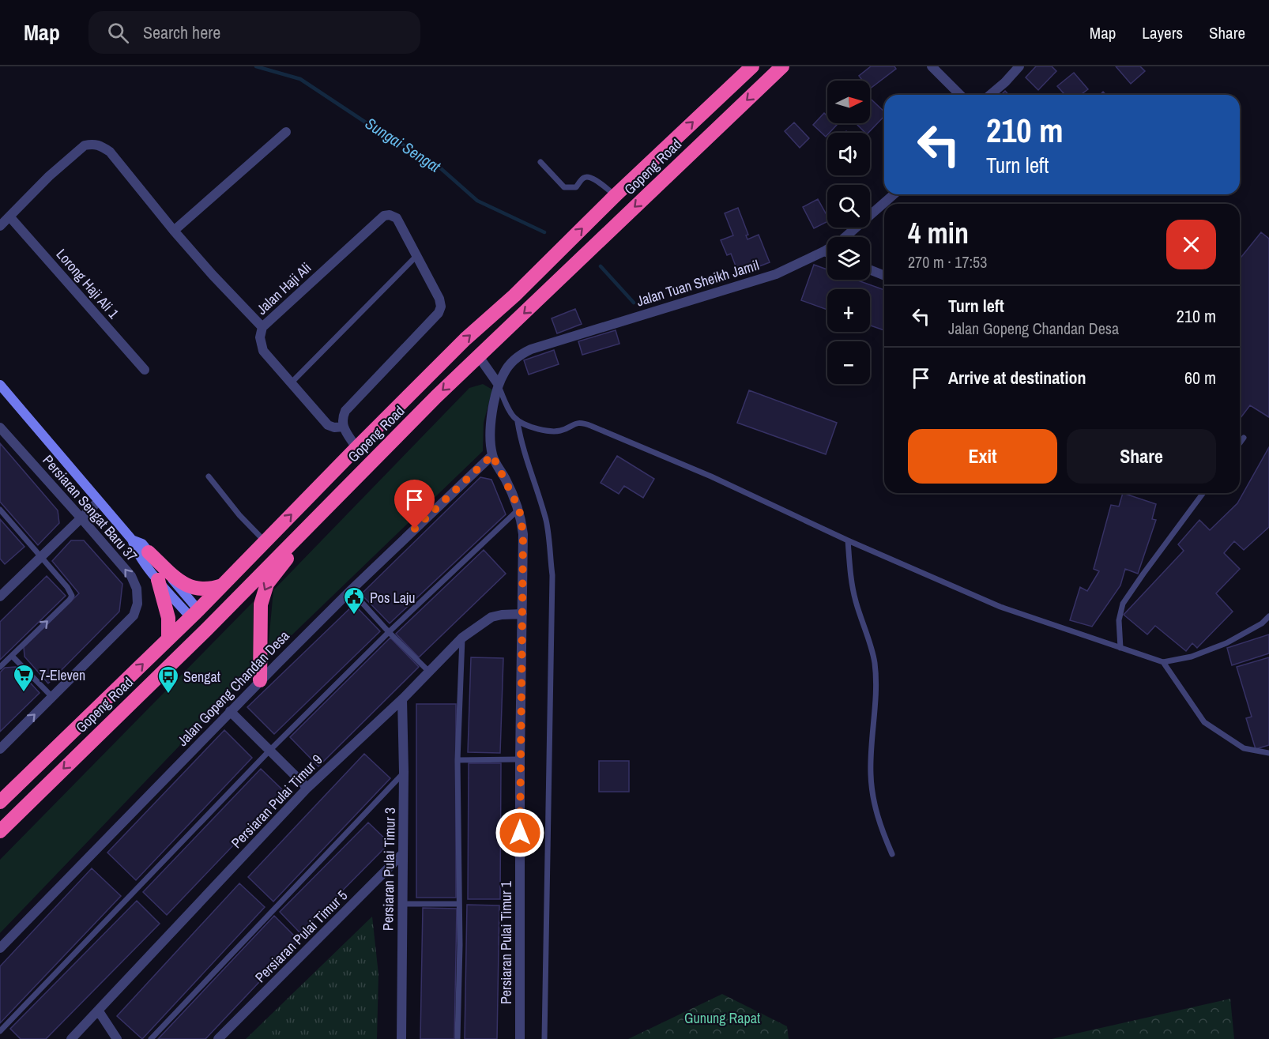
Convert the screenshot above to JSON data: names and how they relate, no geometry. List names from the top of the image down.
{
  "streets": {
    "highway": ["Gopeng Road"],
    "street": [
      "Jalan Tuan Sheikh Jamil",
      "Lorong Haji Ali 1",
      "Jalan Haji Ali",
      "Persiaran Sengat Baru 37",
      "Jalan Gopeng Chandan Desa",
      "Persiaran Pulai Timur 9",
      "Persiaran Pulai Timur 3",
      "Persiaran Pulai Timur 5",
      "Persiaran Pulai Timur 1"
    ]
  },
  "crossings": [
    ["Jalan Tuan Sheikh Jamil", "Jalan Gopeng Chandan Desa"],
    ["Jalan Tuan Sheikh Jamil", "Persiaran Pulai Timur 1"],
    ["Lorong Haji Ali 1", "Jalan Haji Ali"],
    ["Jalan Gopeng Chandan Desa", "Persiaran Pulai Timur 1"],
    ["Persiaran Pulai Timur 9", "Persiaran Pulai Timur 3"],
    ["Persiaran Pulai Timur 9", "Persiaran Pulai Timur 1"],
    ["Persiaran Pulai Timur 3", "Persiaran Pulai Timur 5"]
  ],
  "water": ["Sungai Sengat"],
  "parks": ["Gunung Rapat"],
  "places": {
    "public building": ["Pos Laju"],
    "supermarket": ["7-Eleven"],
    "bus stop": ["Sengat"]
  },
  "north": "right",
  "page": {
    "header": "Map",
    "search": "Search here",
    "nav": ["Map", "Layers", "Share"],
    "map_buttons": ["+", "−"],
    "turn": ["210 m", "Turn left"],
    "heading": ["4 min", "270 m · 17:53"],
    "list": [
      {
        "name": "Turn left",
        "note": "Jalan Gopeng Chandan Desa",
        "value": "210 m"
      },
      {
        "name": "Arrive at destination",
        "value": "60 m"
      }
    ],
    "buttons": ["Exit", "Share"]
  }
}
